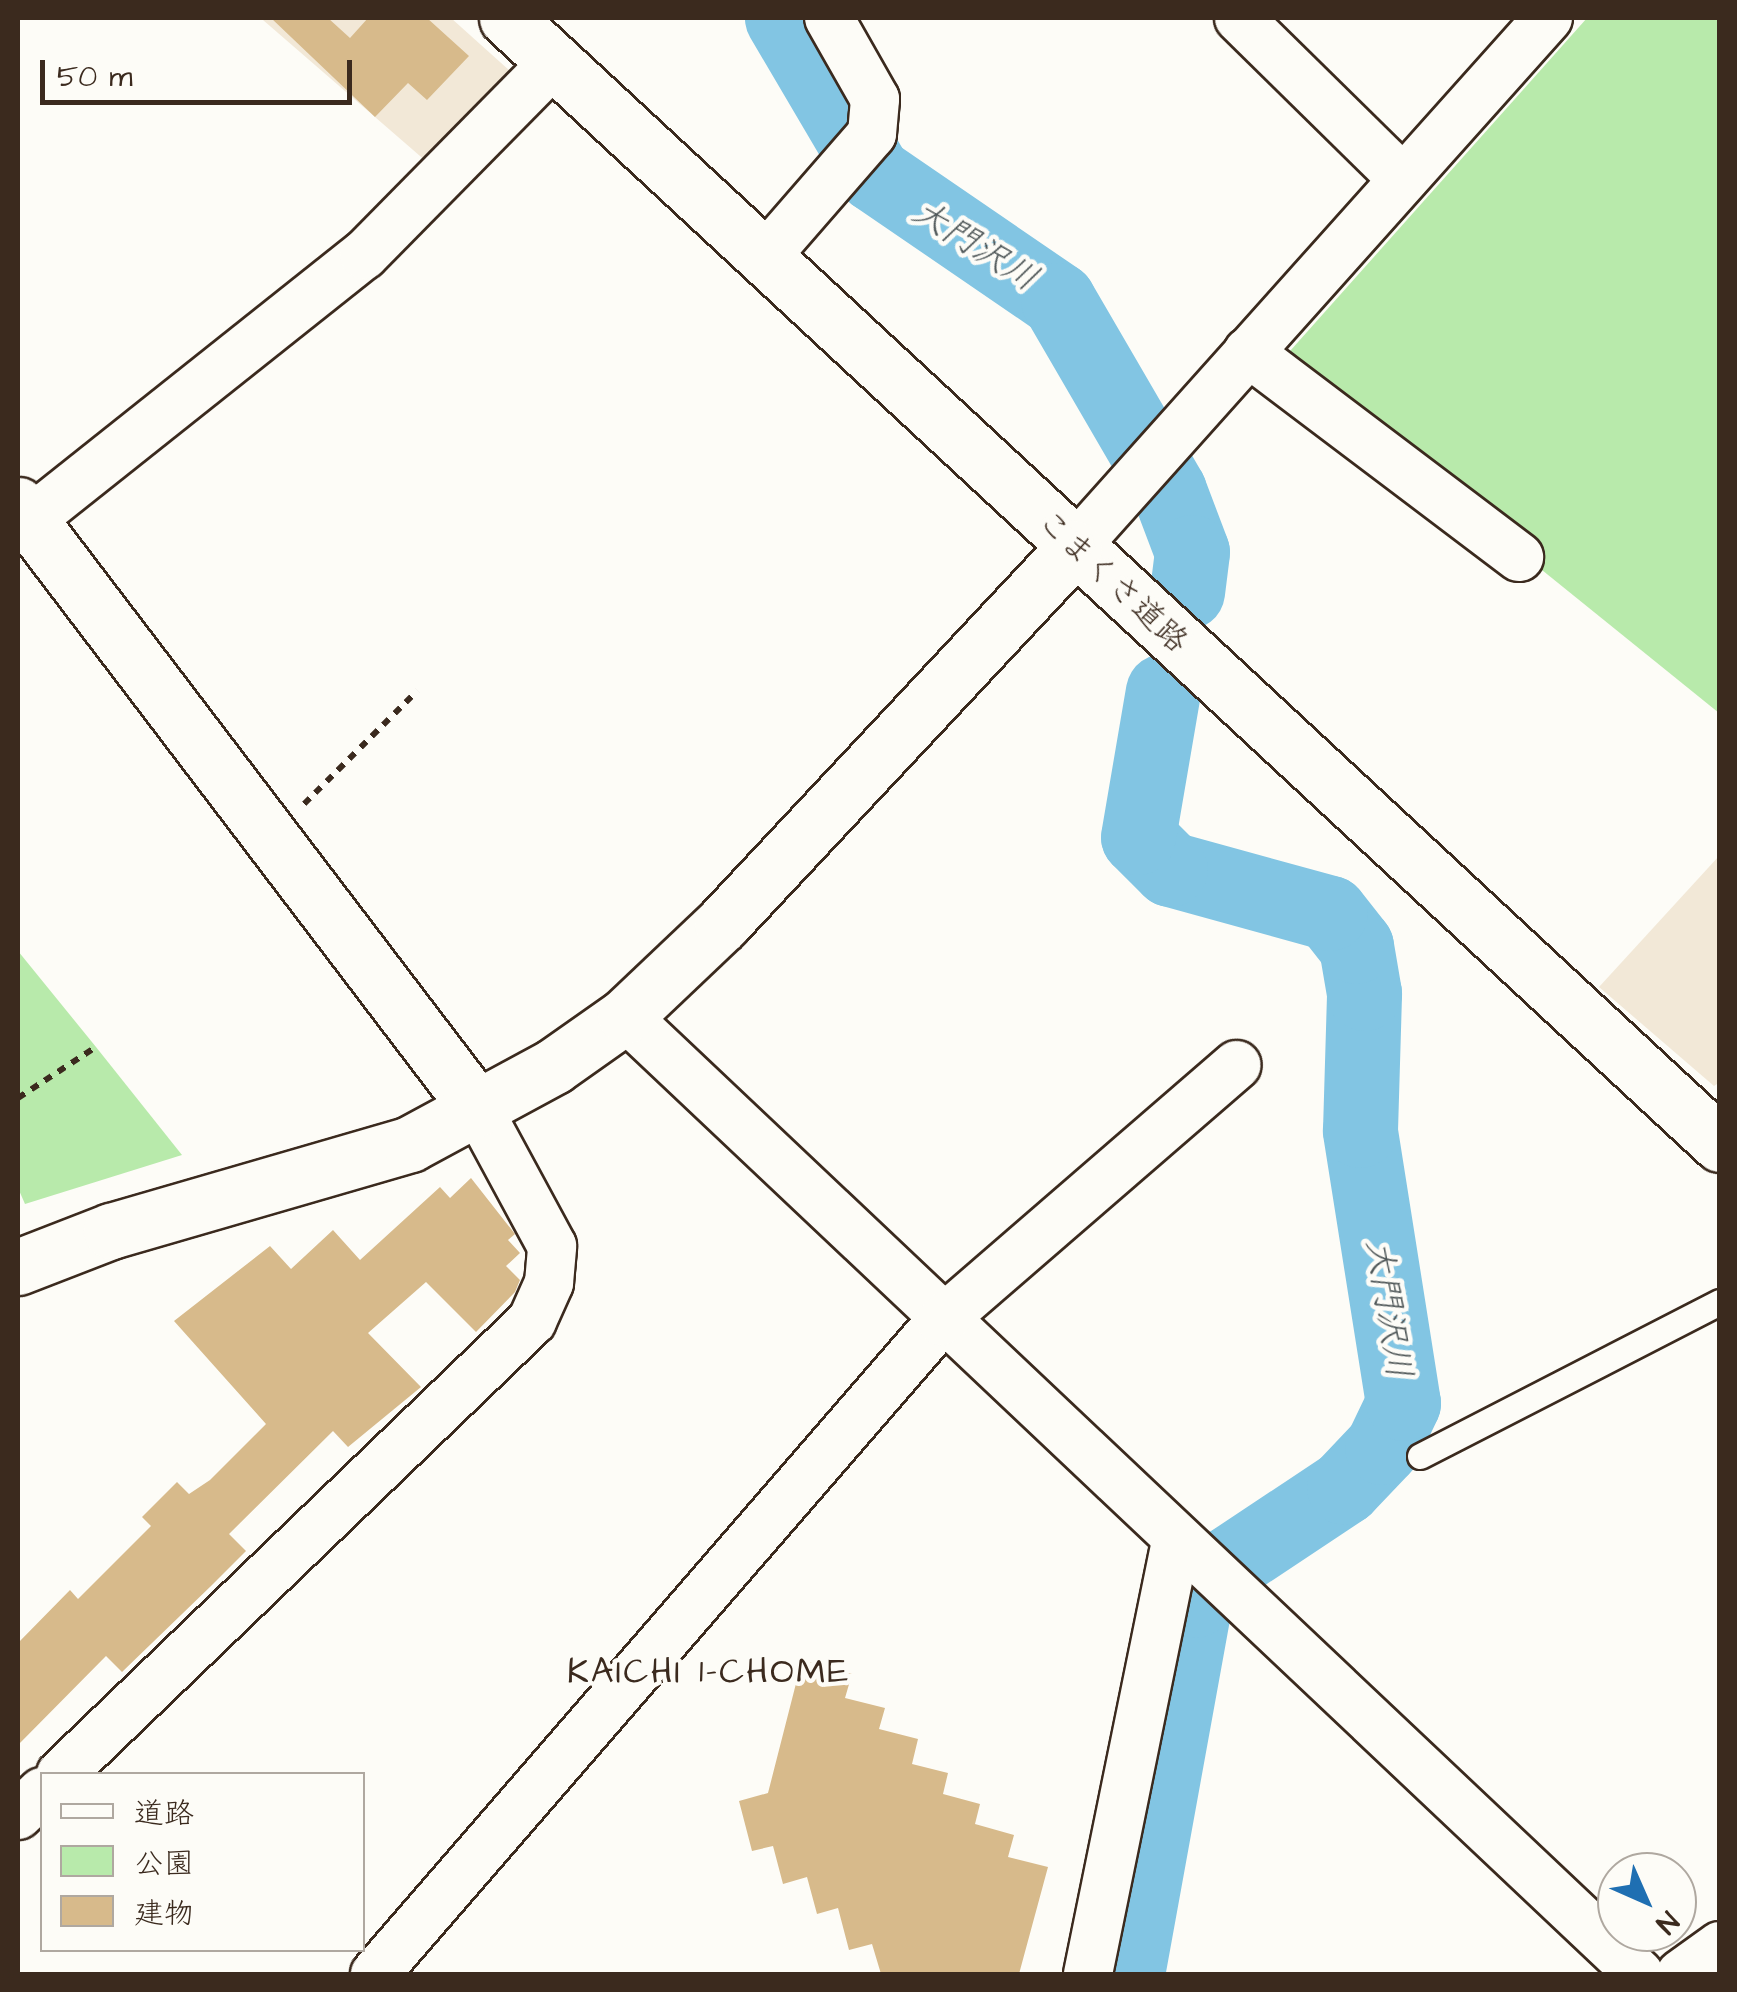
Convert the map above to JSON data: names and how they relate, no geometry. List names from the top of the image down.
{
  "streets": {
    "street": ["こまくさ道路"]
  },
  "districts": ["KAICHI 1-CHOME"],
  "water": ["大門沢川"],
  "legend": ["道路", "公園", "建物"],
  "scale_bar": "50 m",
  "north": "bottom right"
}
